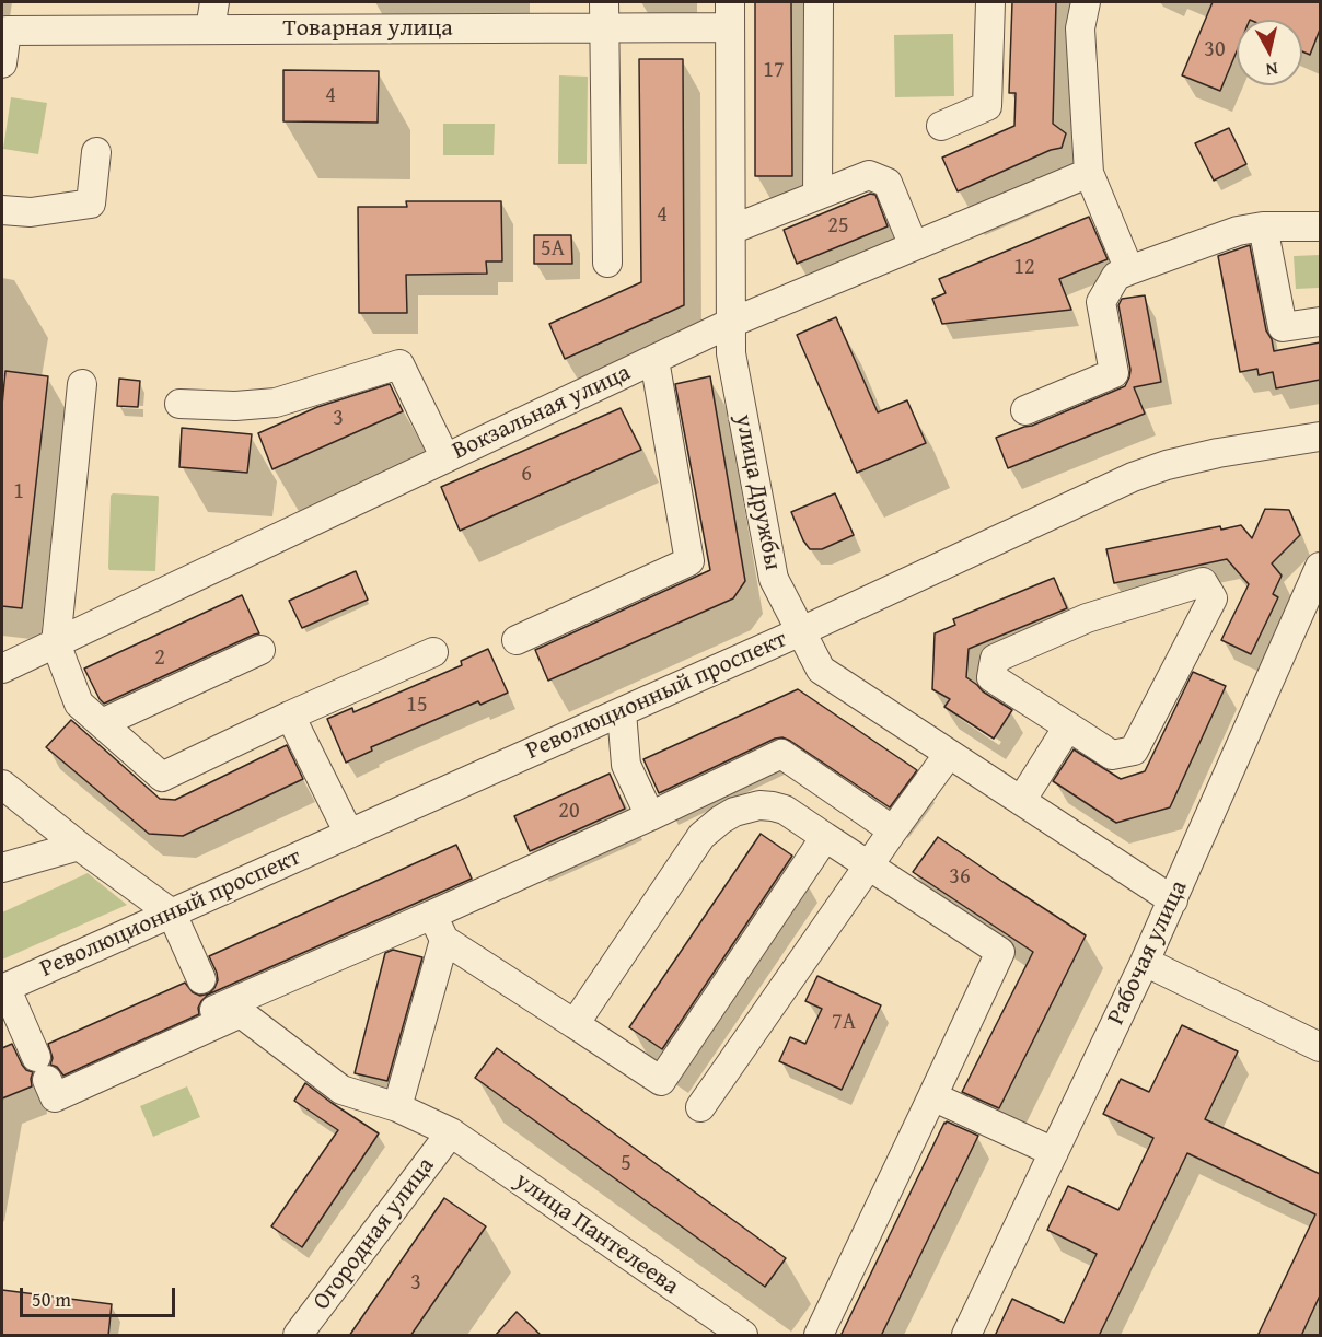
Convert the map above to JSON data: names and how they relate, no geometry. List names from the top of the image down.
{
  "streets": {
    "street": [
      "Товарная улица",
      "Вокзальная улица",
      "улица Дружбы",
      "Революционный проспект",
      "Рабочая улица",
      "Огородная улица",
      "улица Пантелеева"
    ]
  },
  "crossings": [
    ["Товарная улица", "улица Дружбы"],
    ["Вокзальная улица", "улица Дружбы"],
    ["улица Дружбы", "Революционный проспект"],
    ["улица Дружбы", "Рабочая улица"],
    ["Огородная улица", "улица Пантелеева"]
  ],
  "house_numbers": [
    "30",
    "17",
    "4",
    "4",
    "25",
    "5А",
    "12",
    "3",
    "6",
    "1",
    "2",
    "15",
    "20",
    "36",
    "7А",
    "5",
    "3"
  ],
  "scale_bar": "50 m",
  "north": "bottom"
}
